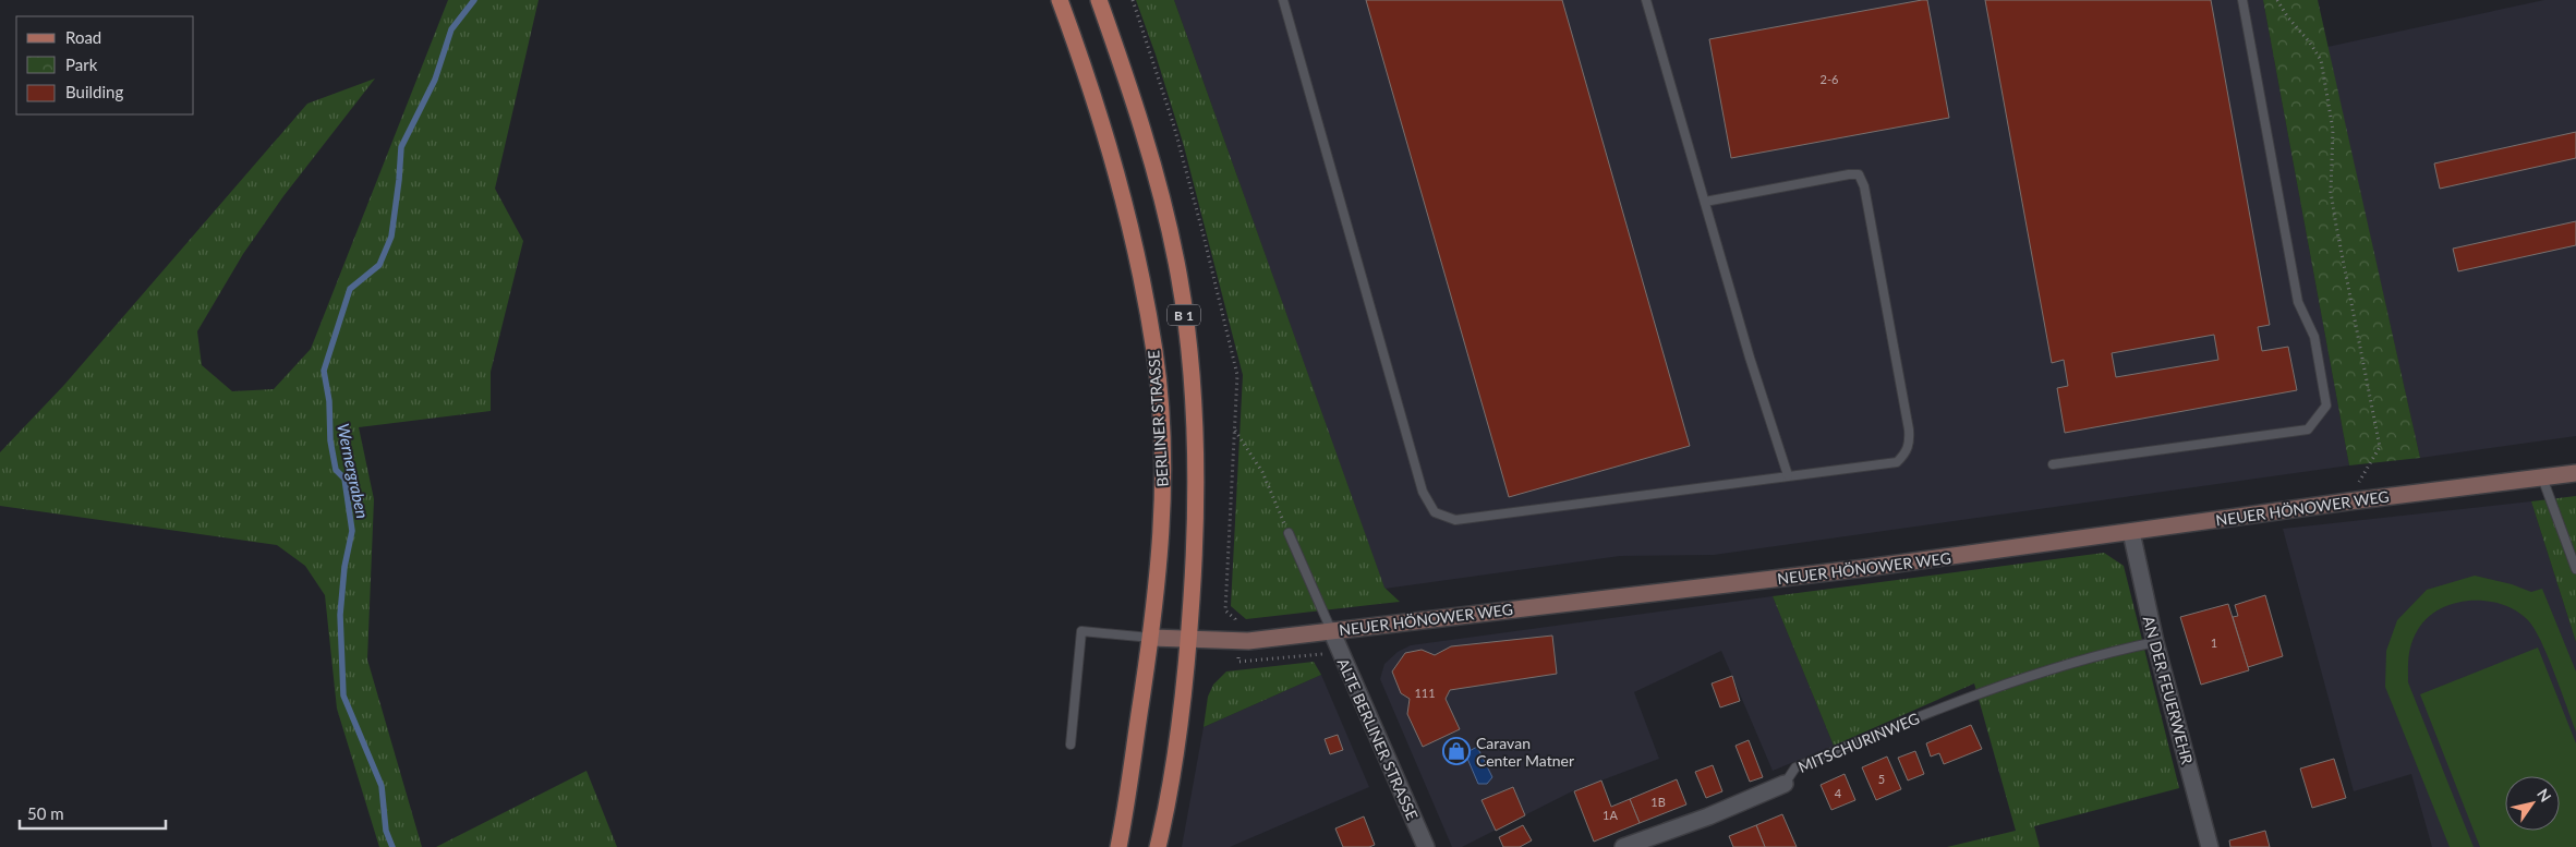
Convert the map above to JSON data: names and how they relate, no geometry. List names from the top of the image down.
{
  "streets": {
    "main road": ["B 1", "BERLINER STRASSE", "NEUER HÖNOWER WEG"],
    "street": ["AN DER FEUERWEHR", "ALTE BERLINER STRASSE", "MITSCHURINWEG"]
  },
  "crossings": [
    ["B 1", "NEUER HÖNOWER WEG"],
    ["BERLINER STRASSE", "NEUER HÖNOWER WEG"],
    ["NEUER HÖNOWER WEG", "AN DER FEUERWEHR"],
    ["NEUER HÖNOWER WEG", "ALTE BERLINER STRASSE"],
    ["AN DER FEUERWEHR", "MITSCHURINWEG"]
  ],
  "water": ["Wernergraben"],
  "places": {
    "shop": ["Caravan Center Matner"]
  },
  "house_numbers": [
    "2-6",
    "1",
    "111",
    "5",
    "4",
    "1B",
    "1A"
  ],
  "legend": ["Road", "Park", "Building"],
  "scale_bar": "50 m",
  "north": "top right"
}
